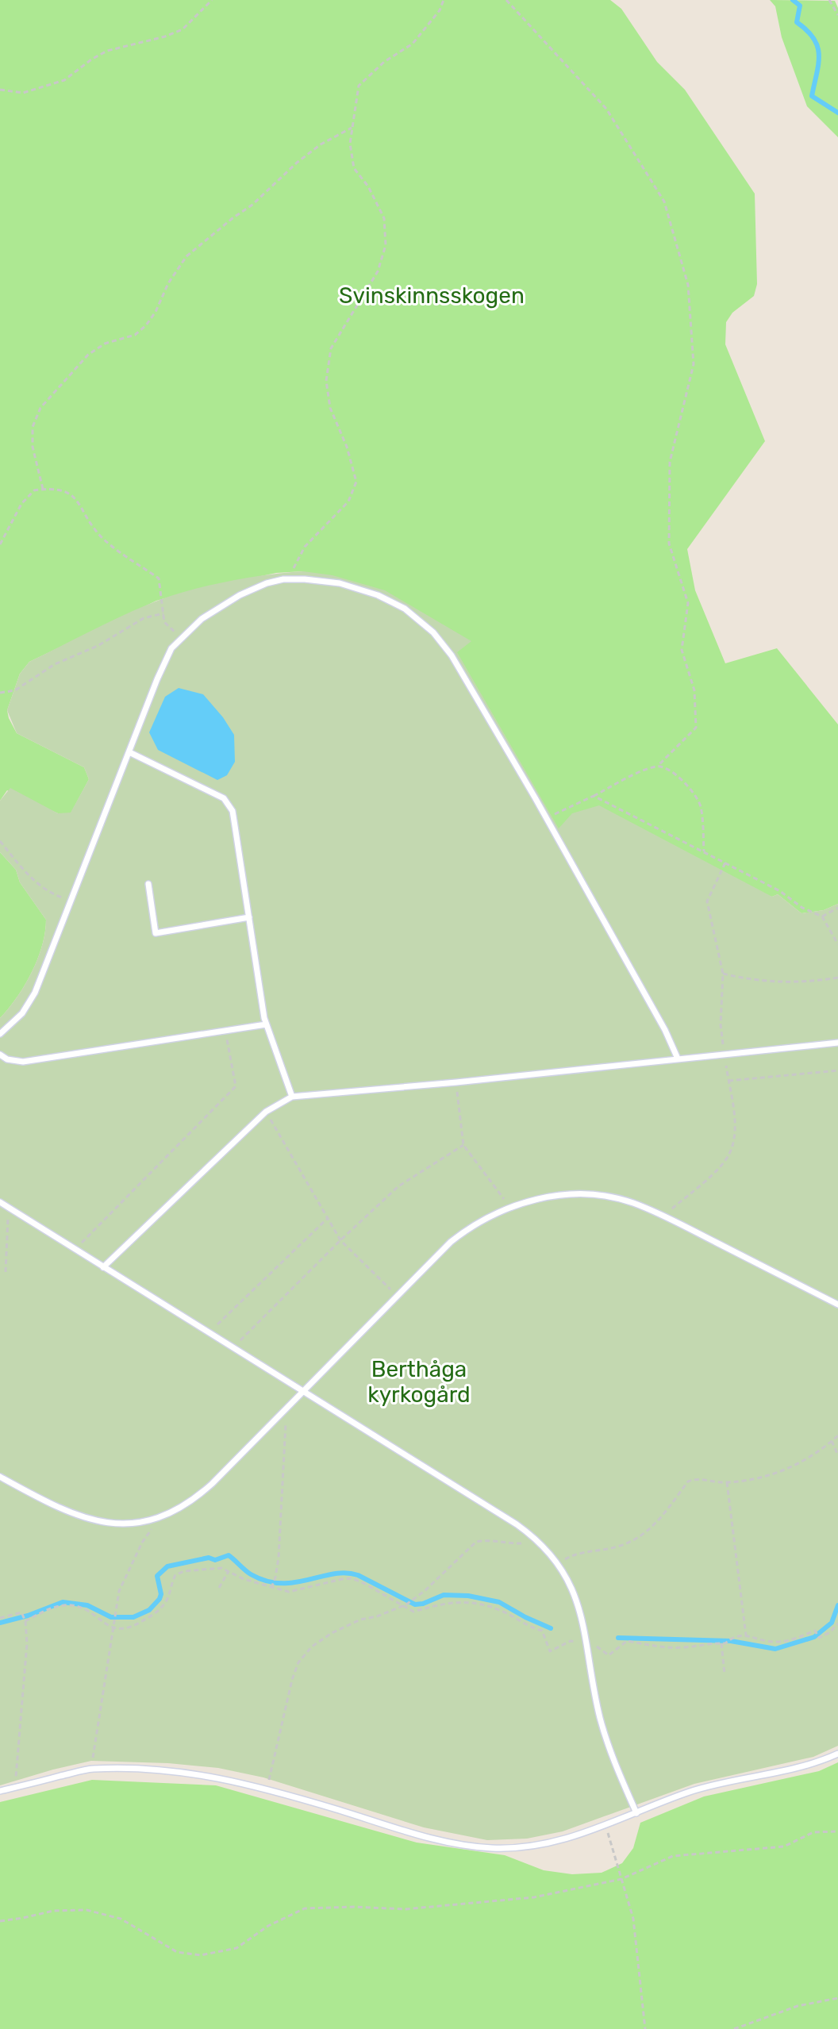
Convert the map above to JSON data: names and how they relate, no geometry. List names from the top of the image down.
{
  "parks": ["Svinskinnsskogen", "Berthåga kyrkogård"]
}
